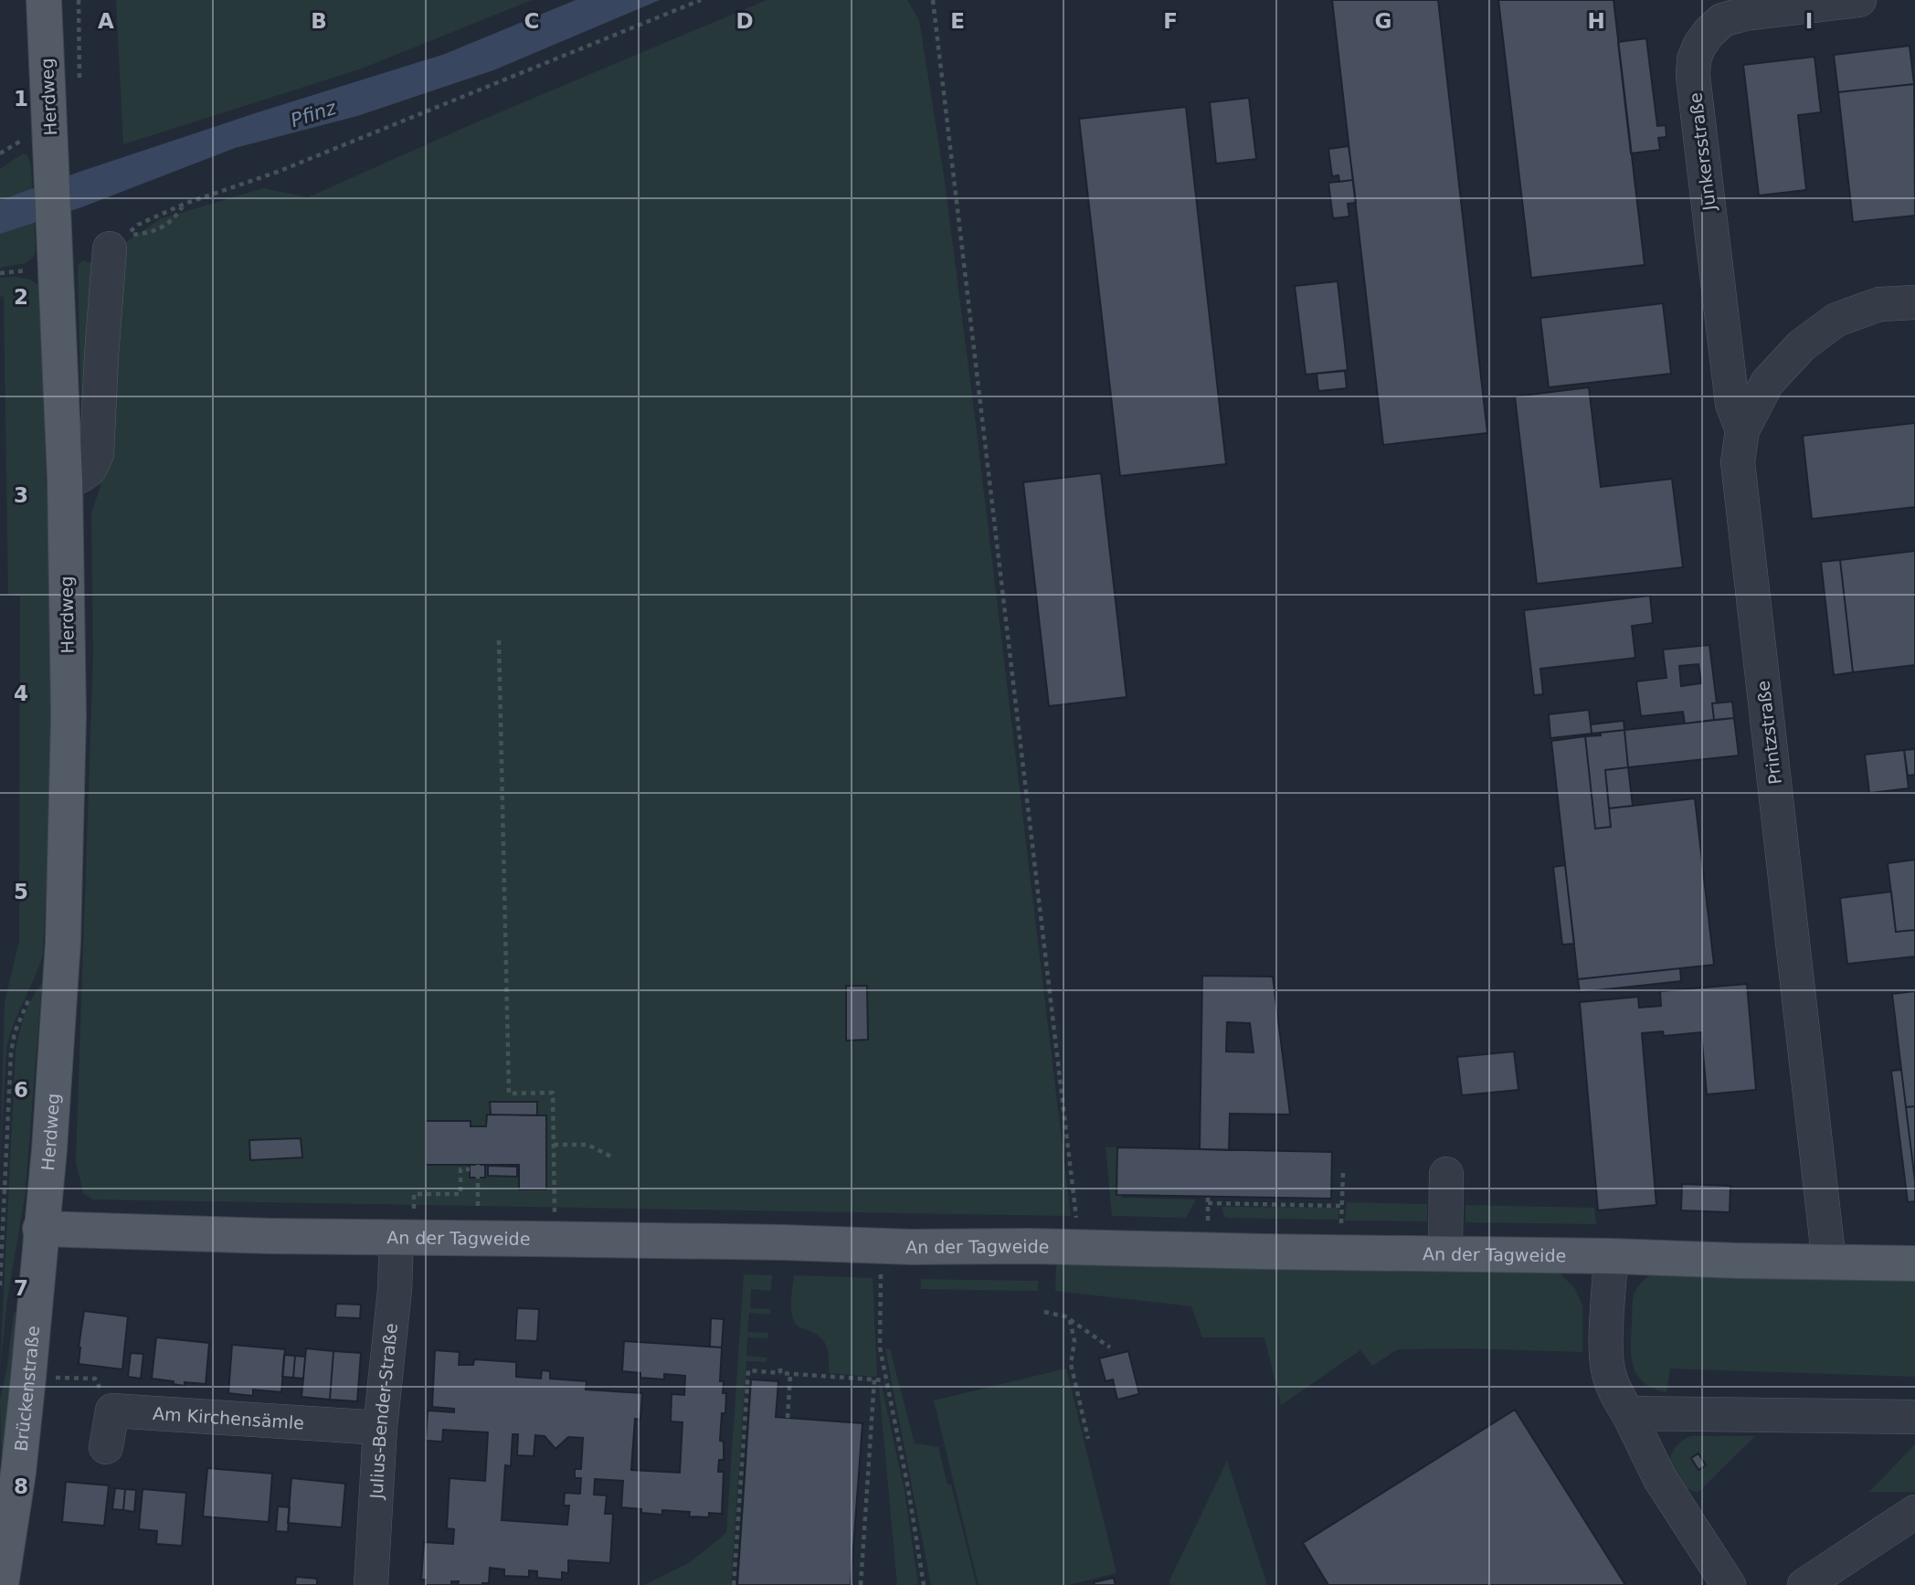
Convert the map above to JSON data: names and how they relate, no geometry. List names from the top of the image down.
{
  "streets": {
    "main road": ["Herdweg", "An der Tagweide", "Brückenstraße"],
    "street": [
      "Junkersstraße",
      "Printzstraße",
      "Julius-Bender-Straße",
      "Am Kirchensämle"
    ]
  },
  "crossings": [
    ["Herdweg", "An der Tagweide"],
    ["Herdweg", "Brückenstraße"],
    ["Junkersstraße", "Printzstraße"],
    ["Printzstraße", "An der Tagweide"],
    ["An der Tagweide", "Brückenstraße"],
    ["An der Tagweide", "Julius-Bender-Straße"],
    ["Julius-Bender-Straße", "Am Kirchensämle"]
  ],
  "water": ["Pfinz"],
  "grid": {
    "columns": [
      "A",
      "B",
      "C",
      "D",
      "E",
      "F",
      "G",
      "H",
      "I"
    ],
    "rows": [
      "1",
      "2",
      "3",
      "4",
      "5",
      "6",
      "7",
      "8"
    ]
  }
}
